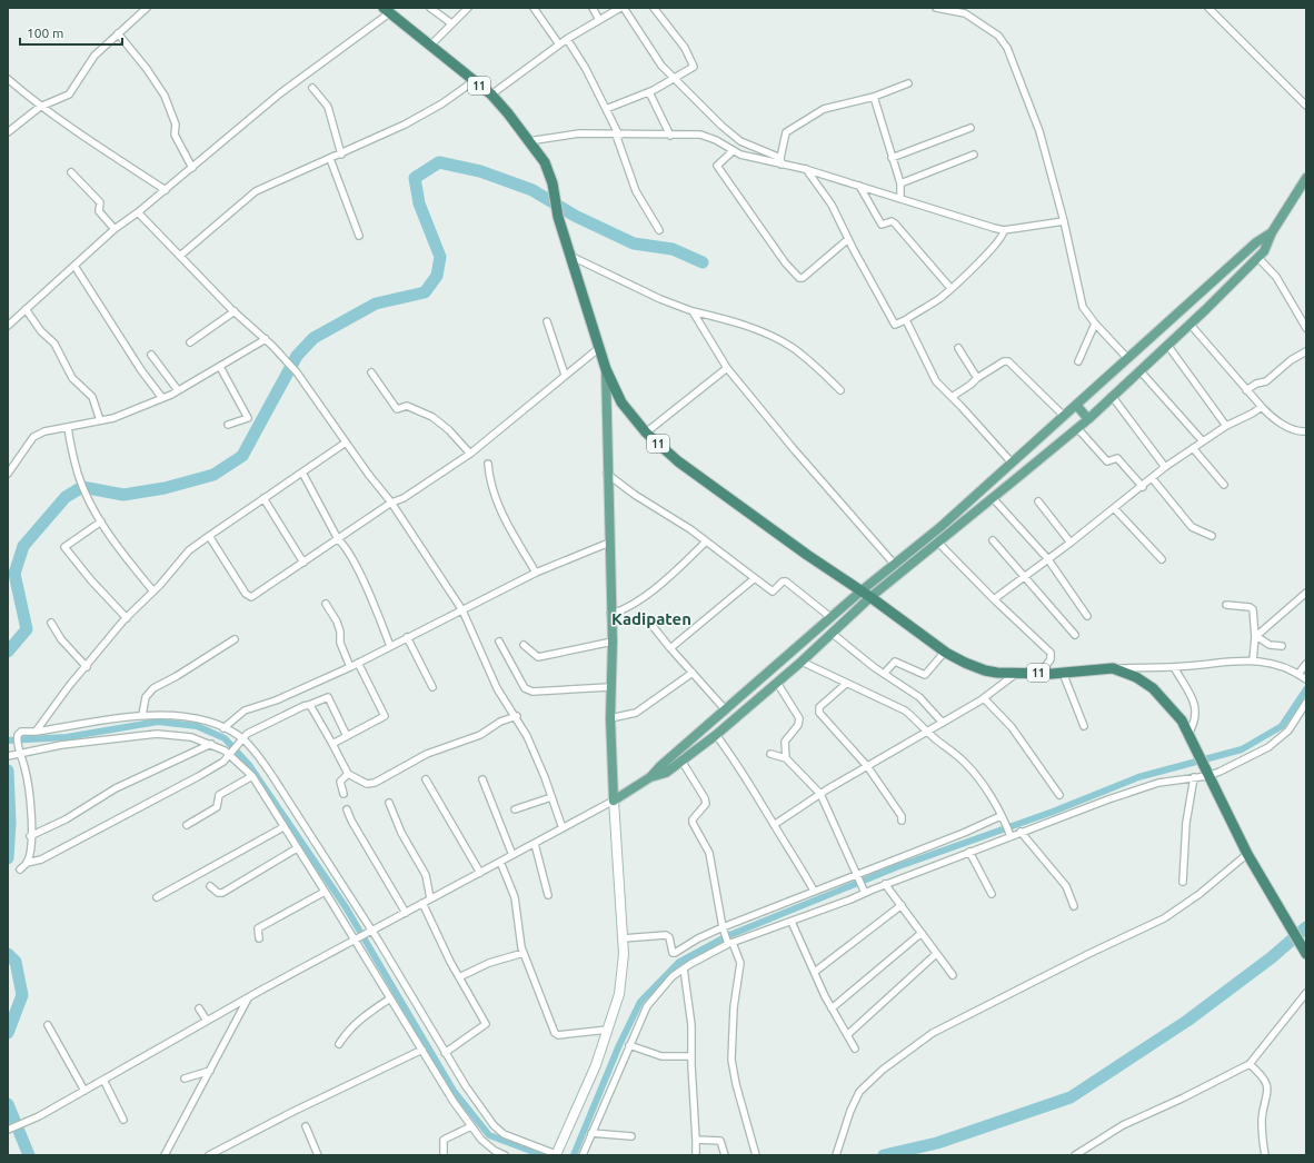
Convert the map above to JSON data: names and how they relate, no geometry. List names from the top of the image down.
{
  "streets": {
    "highway": ["11"]
  },
  "districts": ["Kadipaten"],
  "scale_bar": "100 m"
}
